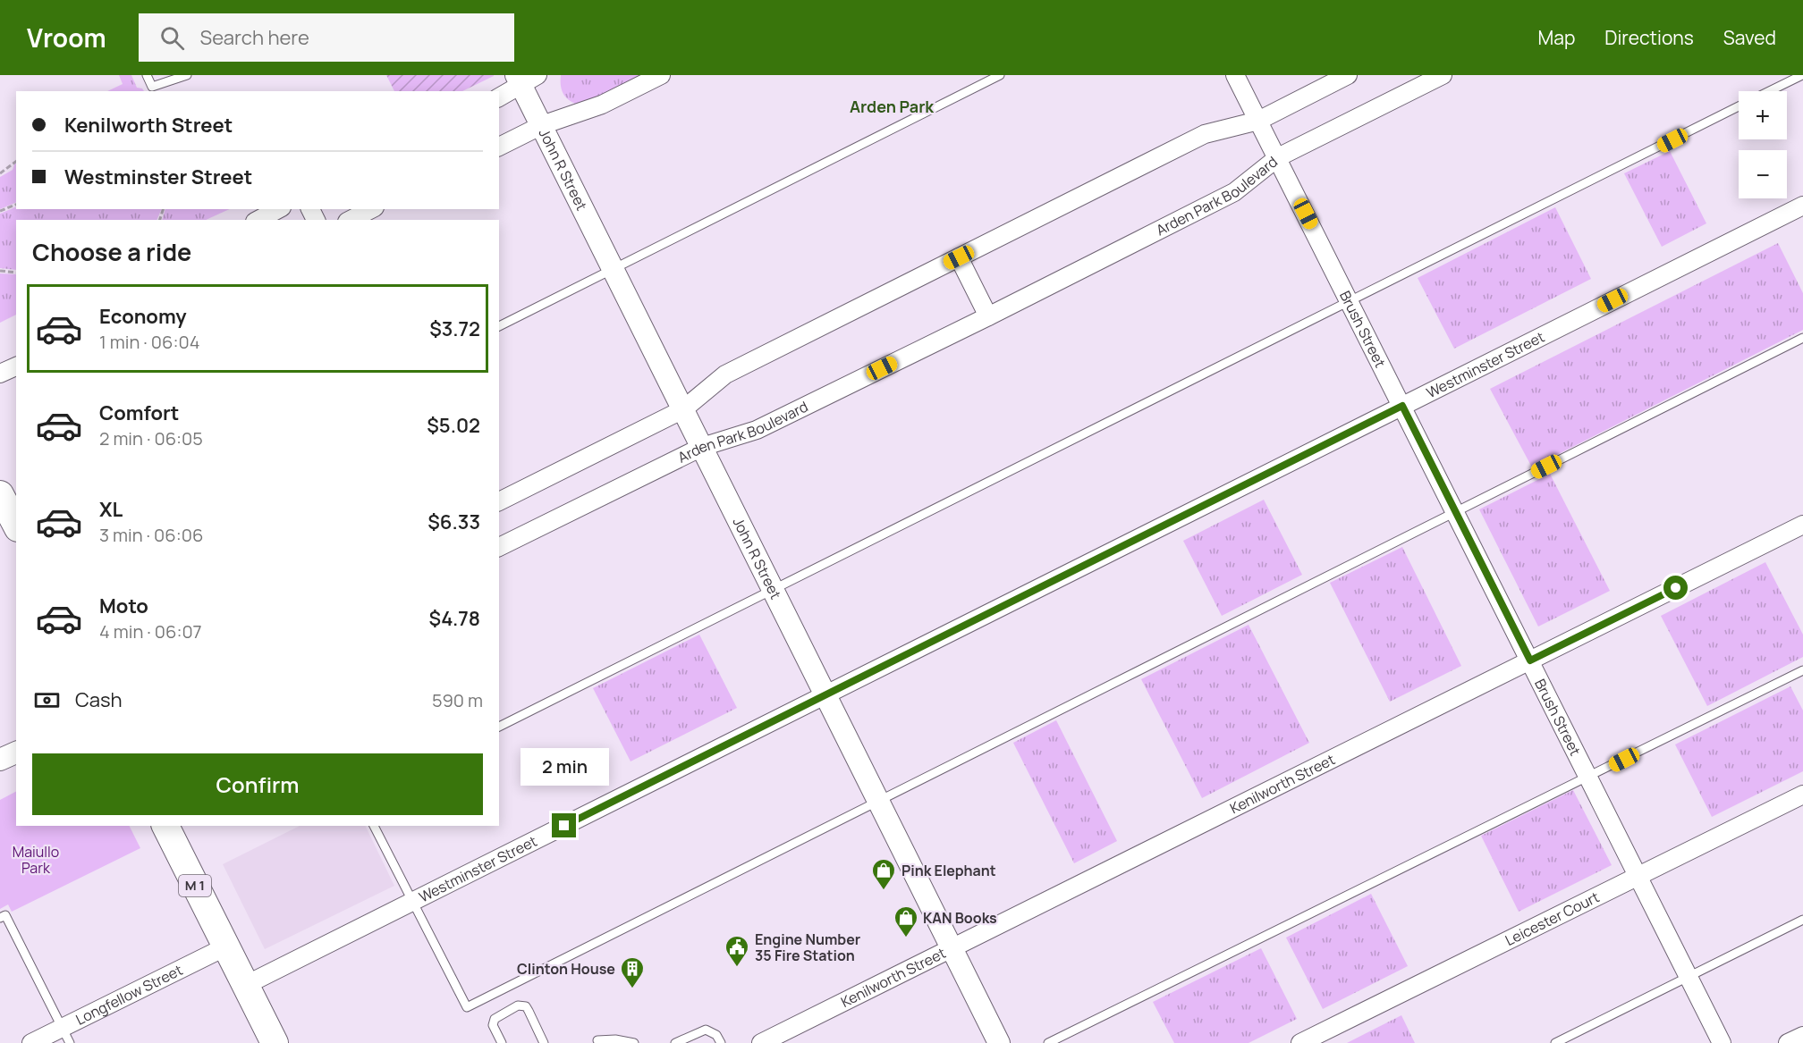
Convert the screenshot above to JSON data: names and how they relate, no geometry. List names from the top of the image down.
{
  "streets": {
    "main road": ["M 1"],
    "street": [
      "John R Street",
      "Arden Park Boulevard",
      "Brush Street",
      "Westminster Street",
      "Kenilworth Street",
      "Leicester Court",
      "Longfellow Street"
    ]
  },
  "crossings": [
    ["John R Street", "Arden Park Boulevard"],
    ["John R Street", "Westminster Street"],
    ["John R Street", "Kenilworth Street"],
    ["Arden Park Boulevard", "Brush Street"],
    ["Brush Street", "Westminster Street"],
    ["Brush Street", "Kenilworth Street"],
    ["Brush Street", "Leicester Court"],
    ["Westminster Street", "M 1"],
    ["M 1", "Longfellow Street"]
  ],
  "districts": ["Arden Park"],
  "parks": ["Maiullo Park"],
  "places": {
    "shop": ["Pink Elephant", "KAN Books"],
    "public building": ["Engine Number 35 Fire Station"],
    "building": ["Clinton House"]
  },
  "page": {
    "header": "Vroom",
    "search": "Search here",
    "nav": ["Map", "Directions", "Saved"],
    "map_buttons": ["+", "−"],
    "banner": ["Kenilworth Street", "Westminster Street"],
    "heading": "Choose a ride",
    "list": [
      {
        "name": "Economy",
        "note": "1 min · 06:04",
        "value": "$3.72"
      },
      {
        "name": "Comfort",
        "note": "2 min · 06:05",
        "value": "$5.02"
      },
      {
        "name": "XL",
        "note": "3 min · 06:06",
        "value": "$6.33"
      },
      {
        "name": "Moto",
        "note": "4 min · 06:07",
        "value": "$4.78"
      }
    ],
    "pay": ["Cash", "590 m"],
    "buttons": "Confirm",
    "bubble": "2 min"
  }
}
